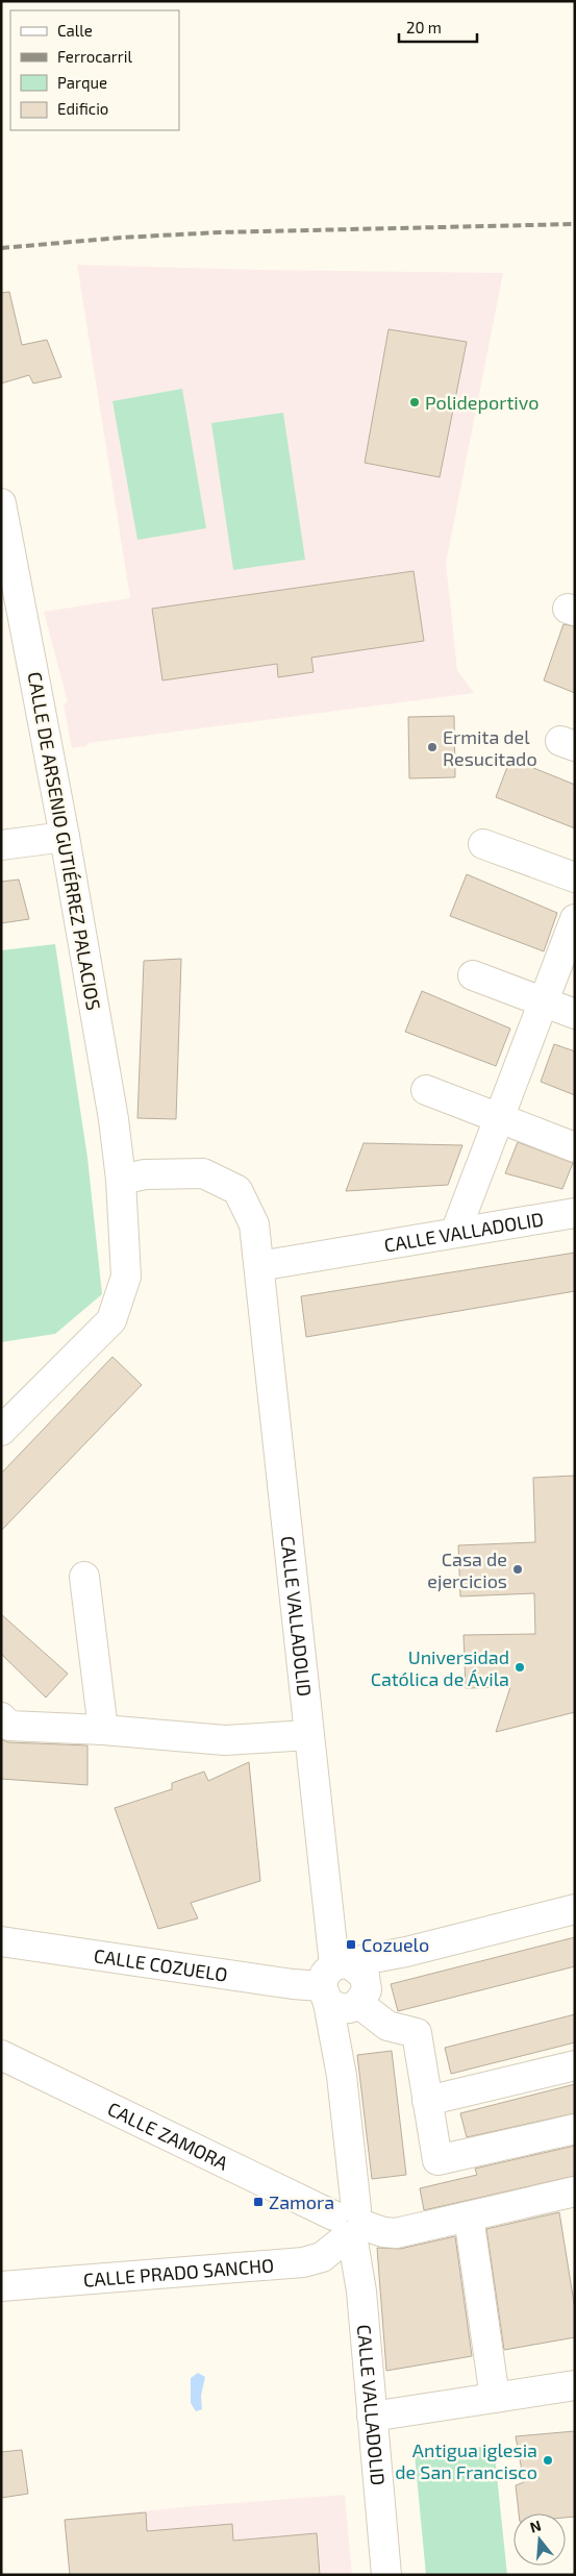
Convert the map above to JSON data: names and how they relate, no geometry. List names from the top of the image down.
{
  "streets": {
    "street": [
      "CALLE DE ARSENIO GUTIÉRREZ PALACIOS",
      "CALLE VALLADOLID",
      "CALLE COZUELO",
      "CALLE ZAMORA",
      "CALLE PRADO SANCHO"
    ]
  },
  "crossings": [
    ["CALLE DE ARSENIO GUTIÉRREZ PALACIOS", "CALLE VALLADOLID"],
    ["CALLE VALLADOLID", "CALLE COZUELO"],
    ["CALLE VALLADOLID", "CALLE ZAMORA"],
    ["CALLE VALLADOLID", "CALLE PRADO SANCHO"],
    ["CALLE ZAMORA", "CALLE PRADO SANCHO"]
  ],
  "places": {
    "other": [
      "Polideportivo",
      "Ermita del Resucitado",
      "Casa de ejercicios",
      "Universidad Católica de Ávila",
      "Antigua iglesia de San Francisco"
    ],
    "transit": ["Cozuelo", "Zamora"]
  },
  "legend": [
    "Calle",
    "Ferrocarril",
    "Parque",
    "Edificio"
  ],
  "scale_bar": "20 m",
  "north": "top"
}
